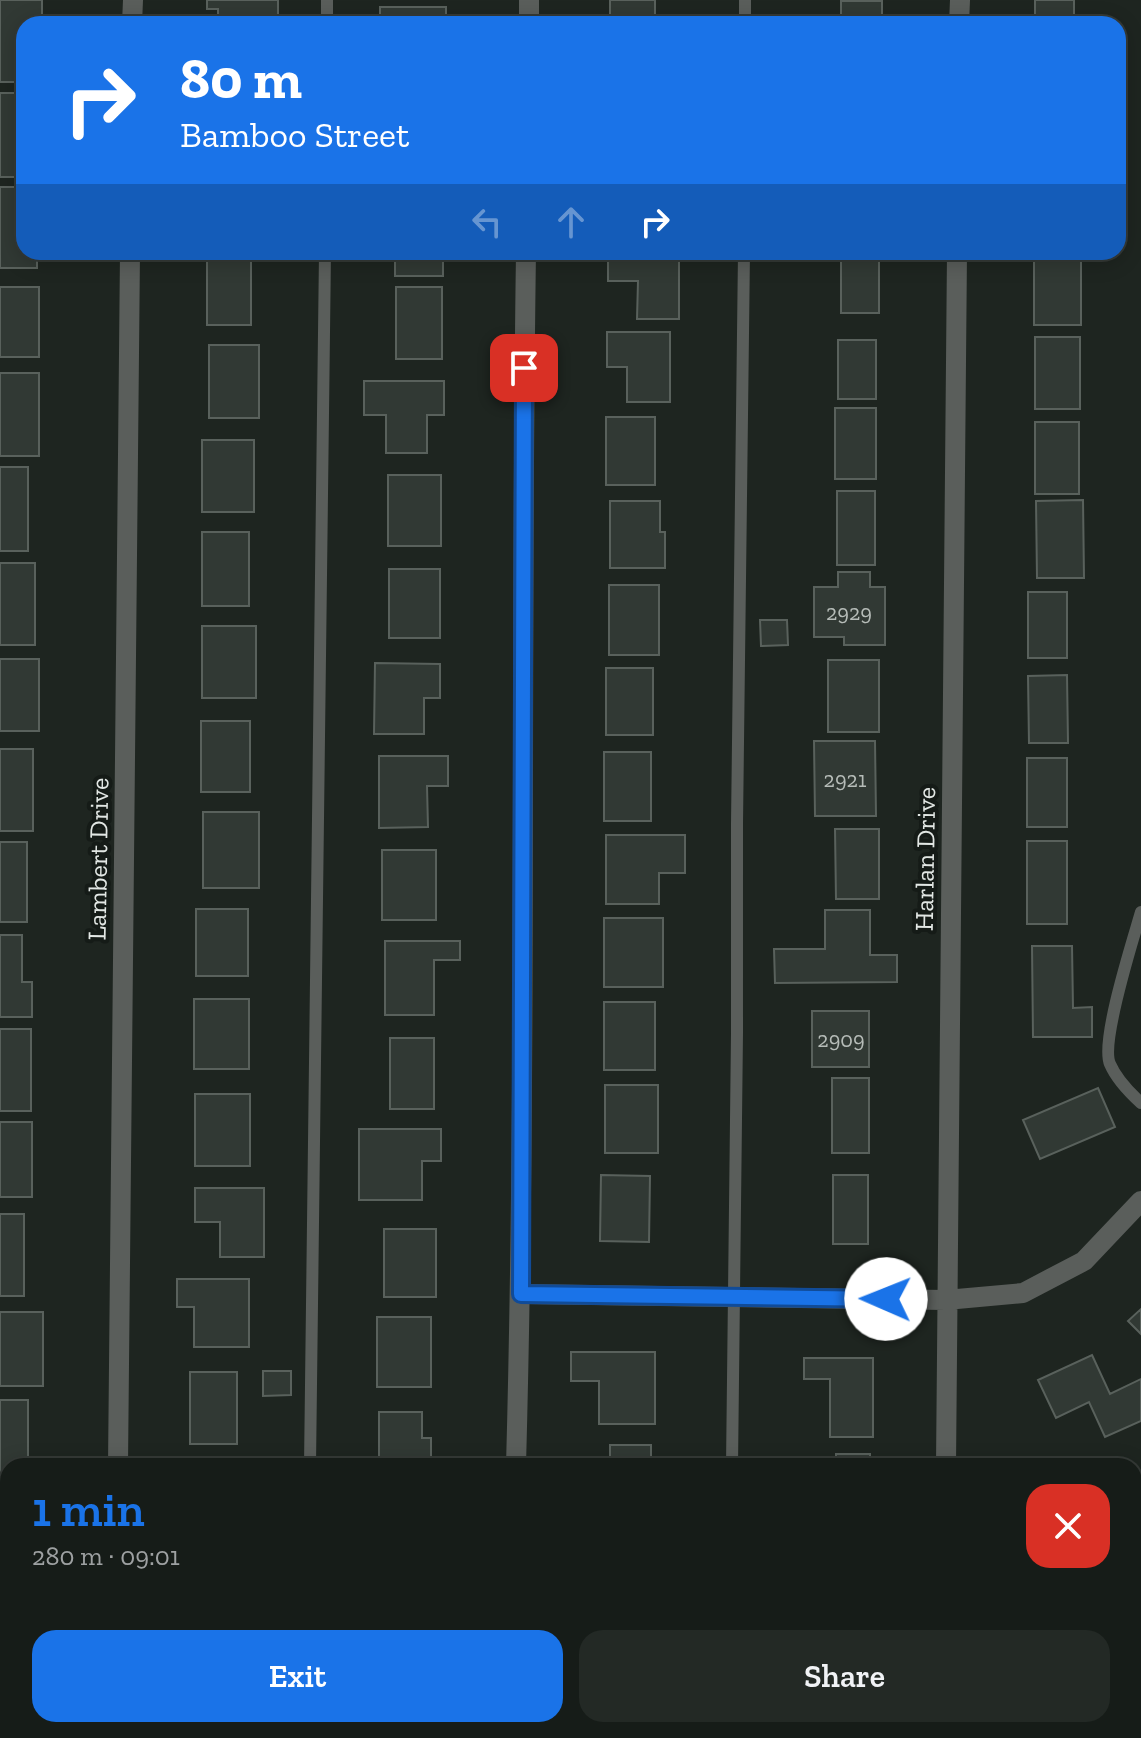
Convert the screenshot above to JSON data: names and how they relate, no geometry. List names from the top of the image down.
{
  "streets": {
    "street": ["Lambert Drive", "Harlan Drive"]
  },
  "house_numbers": ["2929", "2921", "2909"],
  "page": {
    "turn": ["80 m", "Bamboo Street"],
    "heading": ["1 min", "280 m · 09:01"],
    "buttons": ["Exit", "Share"]
  }
}
